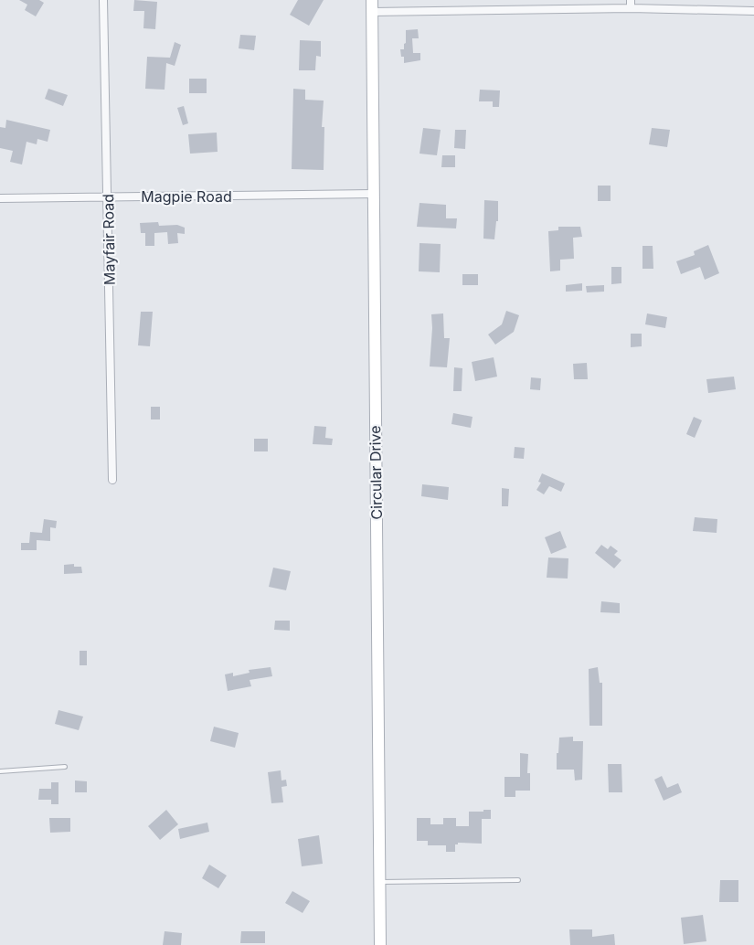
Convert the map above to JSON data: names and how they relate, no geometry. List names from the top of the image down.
{
  "streets": {
    "street": ["Magpie Road", "Mayfair Road", "Circular Drive"]
  },
  "crossings": [
    ["Magpie Road", "Mayfair Road"],
    ["Magpie Road", "Circular Drive"]
  ]
}
